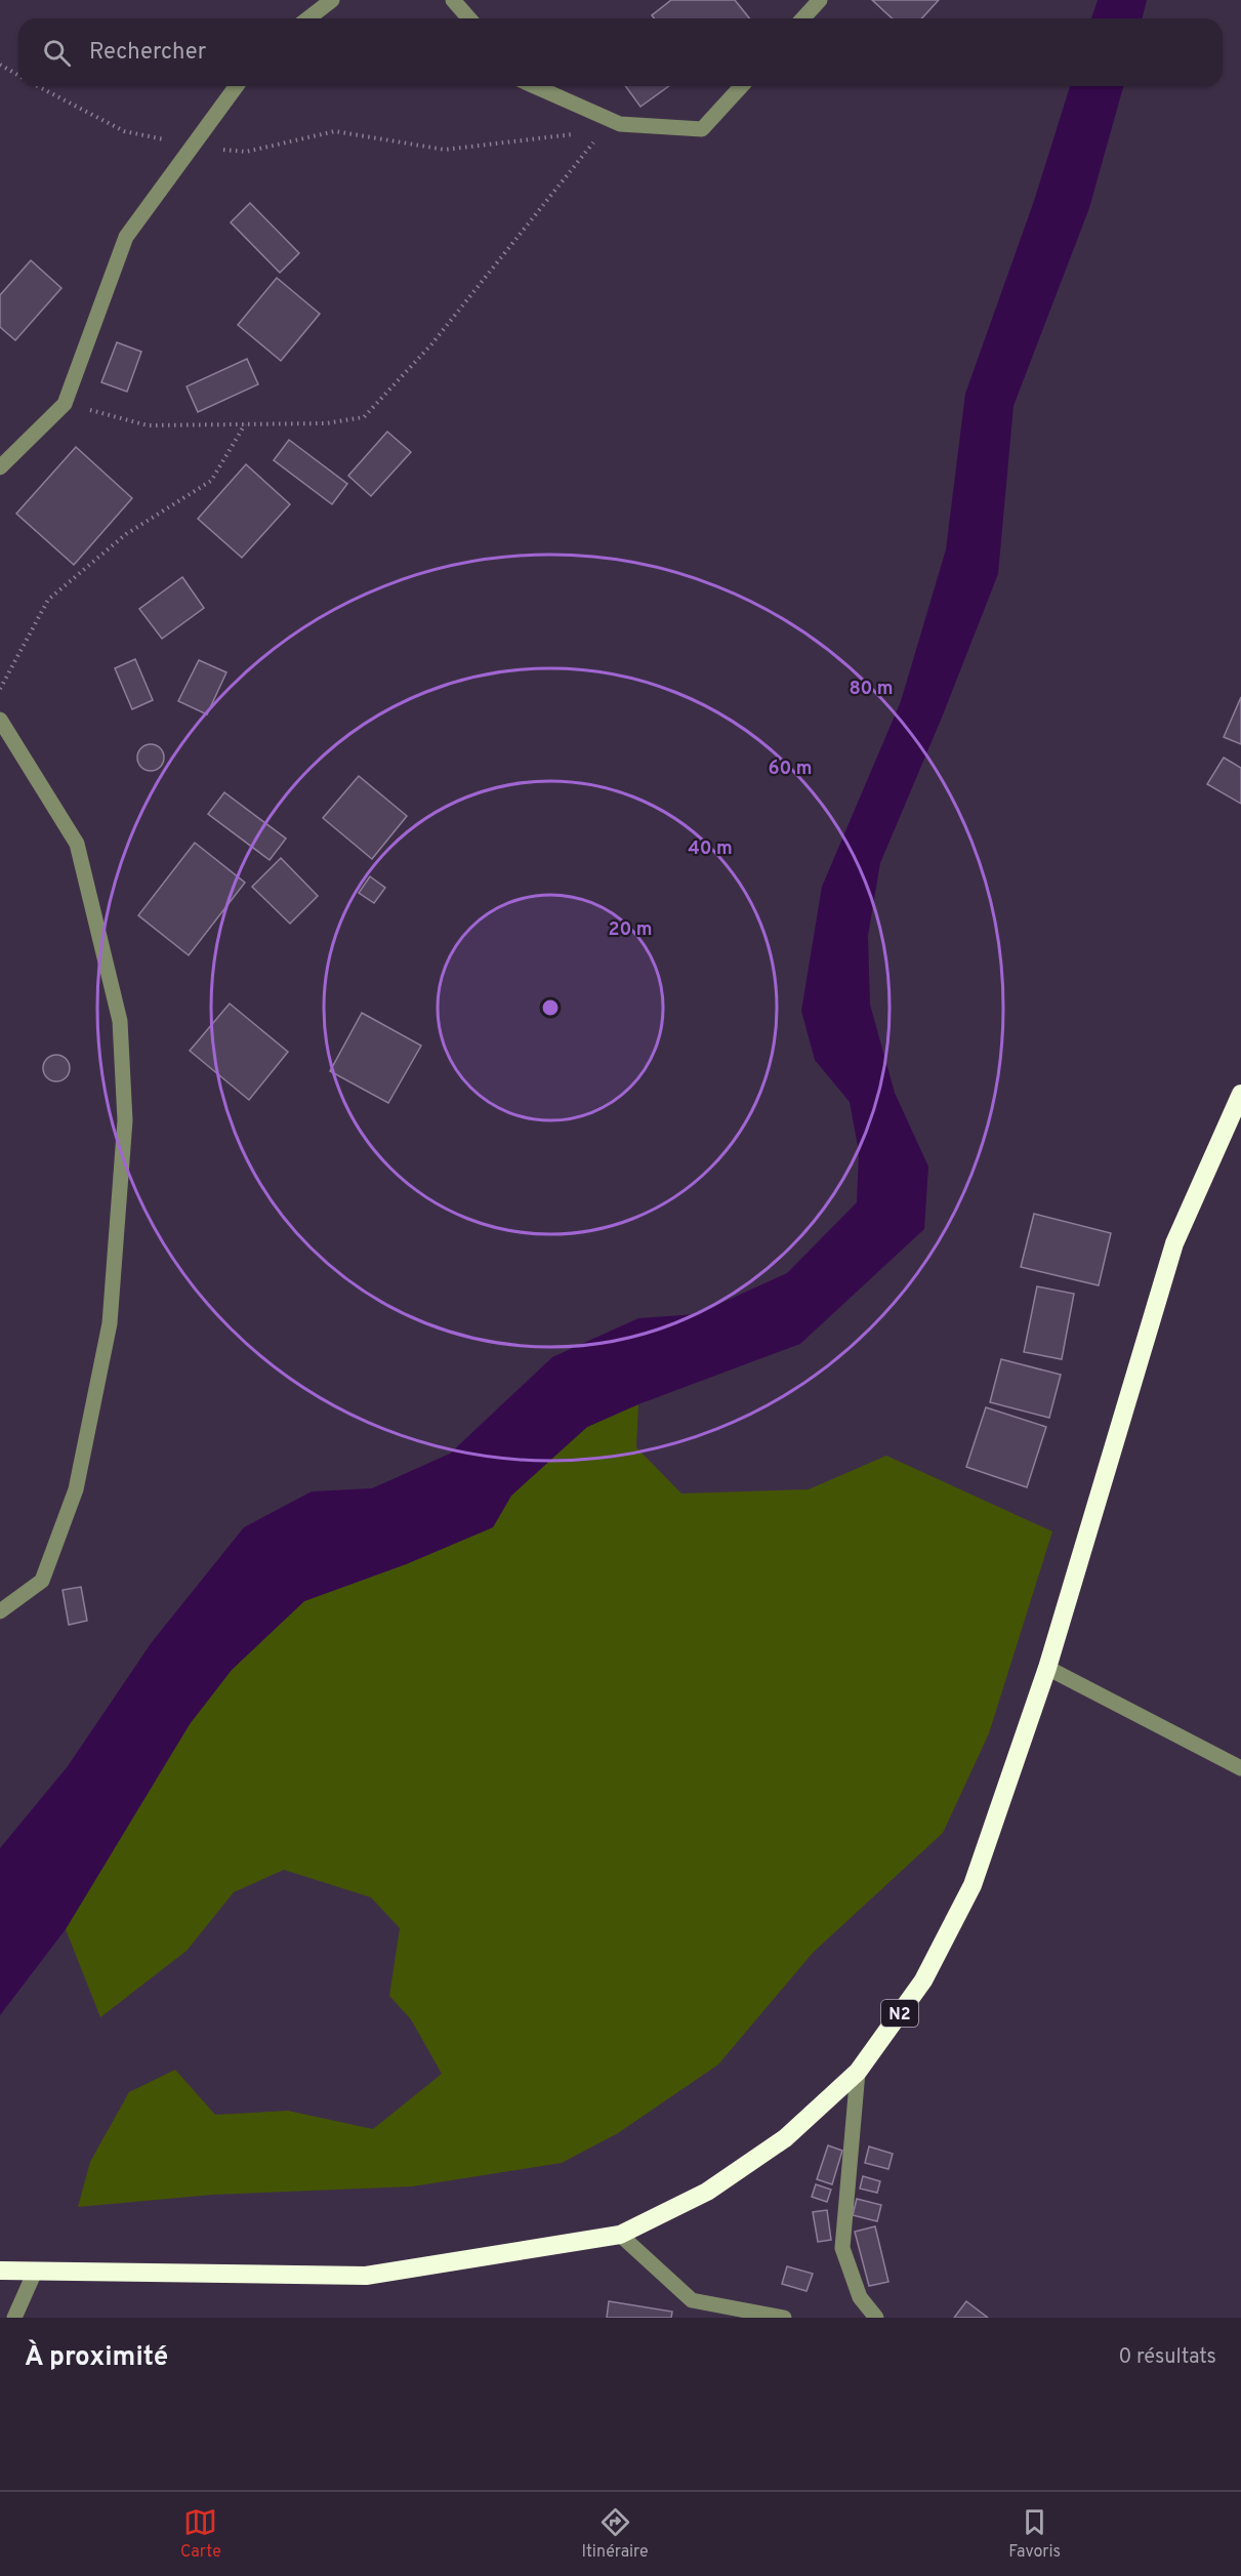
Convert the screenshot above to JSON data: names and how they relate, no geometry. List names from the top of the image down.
{
  "streets": {
    "highway": ["N2"]
  },
  "page": {
    "search": "Rechercher",
    "heading": ["À proximité", "0 résultats"],
    "nav": ["Carte", "Itinéraire", "Favoris"]
  },
  "rings": [
    "80 m",
    "60 m",
    "40 m",
    "20 m"
  ]
}
